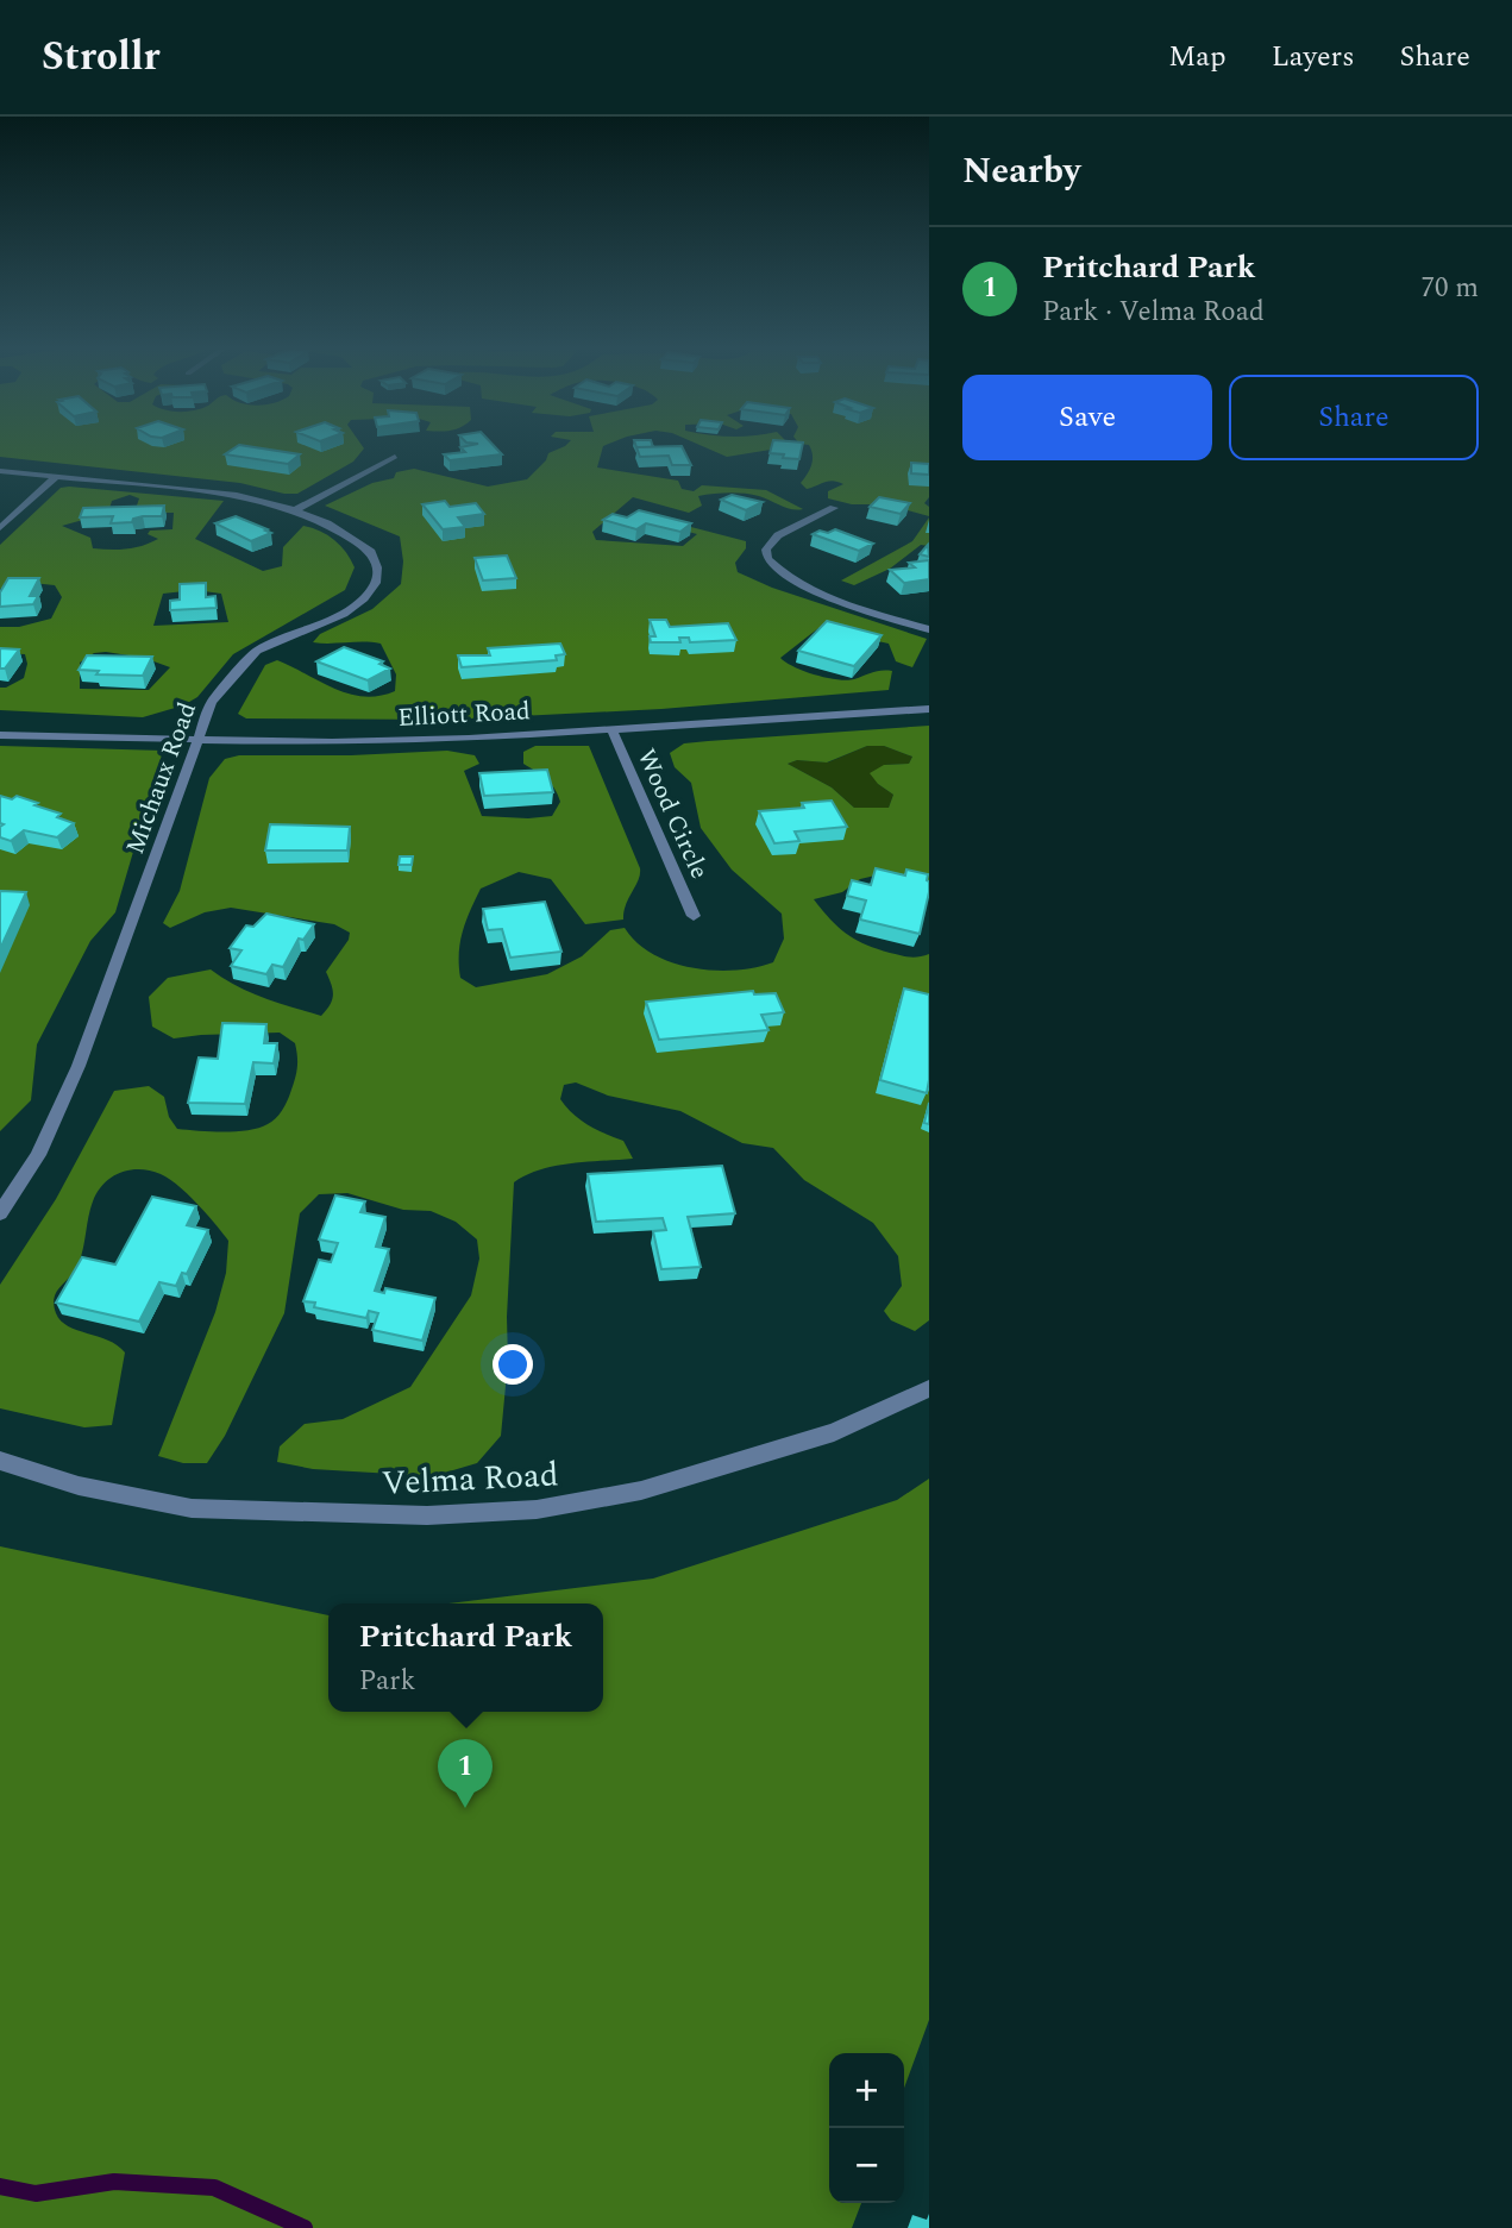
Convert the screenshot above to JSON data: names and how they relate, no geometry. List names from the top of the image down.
{
  "streets": {
    "street": [
      "Elliott Road",
      "Michaux Road",
      "Wood Circle",
      "Velma Road"
    ]
  },
  "crossings": [
    ["Elliott Road", "Michaux Road"],
    ["Elliott Road", "Wood Circle"]
  ],
  "page": {
    "header": "Strollr",
    "nav": ["Map", "Layers", "Share"],
    "heading": "Nearby",
    "list": [
      {
        "mark": "1",
        "name": "Pritchard Park",
        "note": "Park · Velma Road",
        "value": "70 m"
      }
    ],
    "buttons": ["Save", "Share"],
    "popup": ["Pritchard Park", "Park"],
    "pins": "1",
    "map_buttons": ["+", "−"]
  }
}
